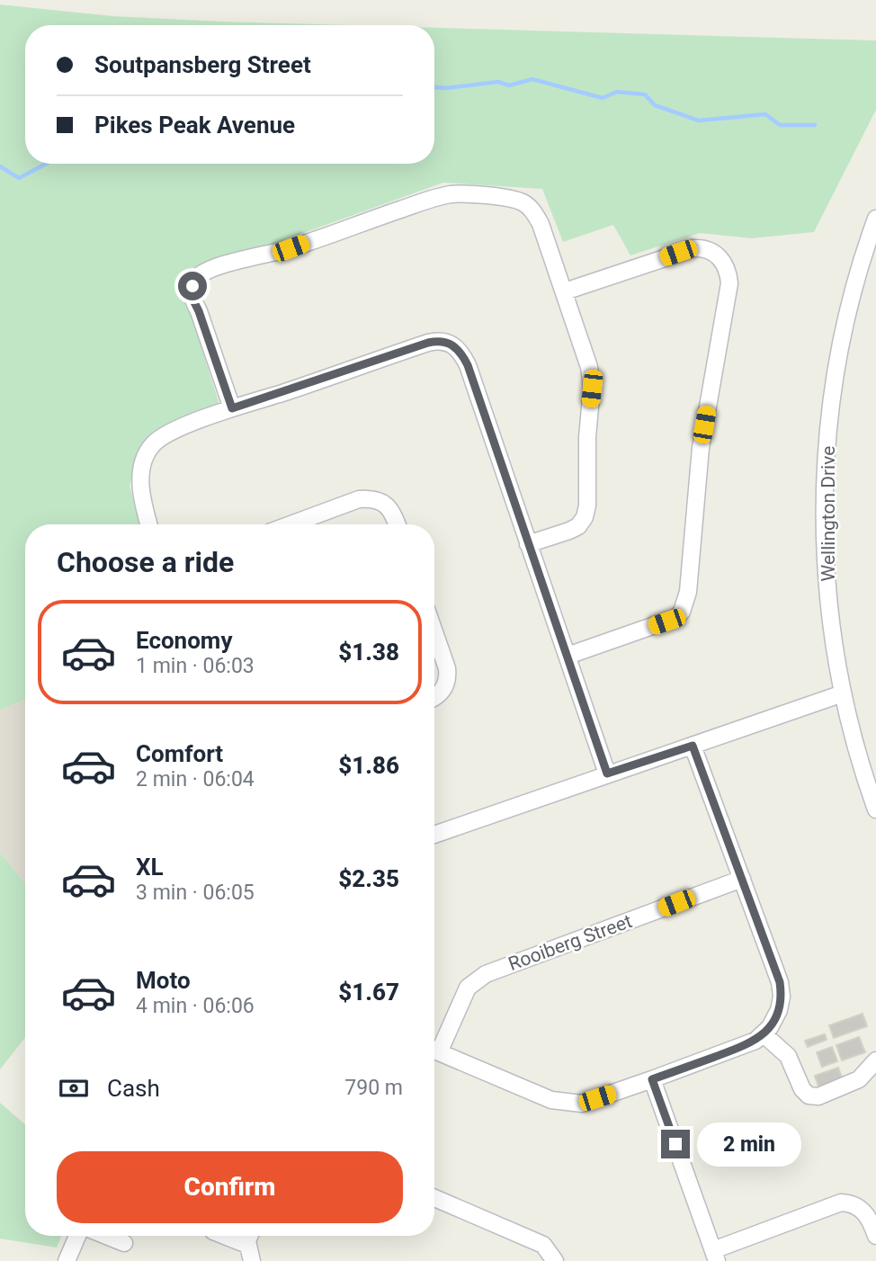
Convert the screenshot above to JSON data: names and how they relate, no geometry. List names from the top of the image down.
{
  "streets": {
    "street": ["Wellington Drive", "Rooiberg Street"]
  },
  "page": {
    "banner": ["Soutpansberg Street", "Pikes Peak Avenue"],
    "heading": "Choose a ride",
    "list": [
      {
        "name": "Economy",
        "note": "1 min · 06:03",
        "value": "$1.38"
      },
      {
        "name": "Comfort",
        "note": "2 min · 06:04",
        "value": "$1.86"
      },
      {
        "name": "XL",
        "note": "3 min · 06:05",
        "value": "$2.35"
      },
      {
        "name": "Moto",
        "note": "4 min · 06:06",
        "value": "$1.67"
      }
    ],
    "pay": ["Cash", "790 m"],
    "bubble": "2 min",
    "buttons": "Confirm"
  }
}
